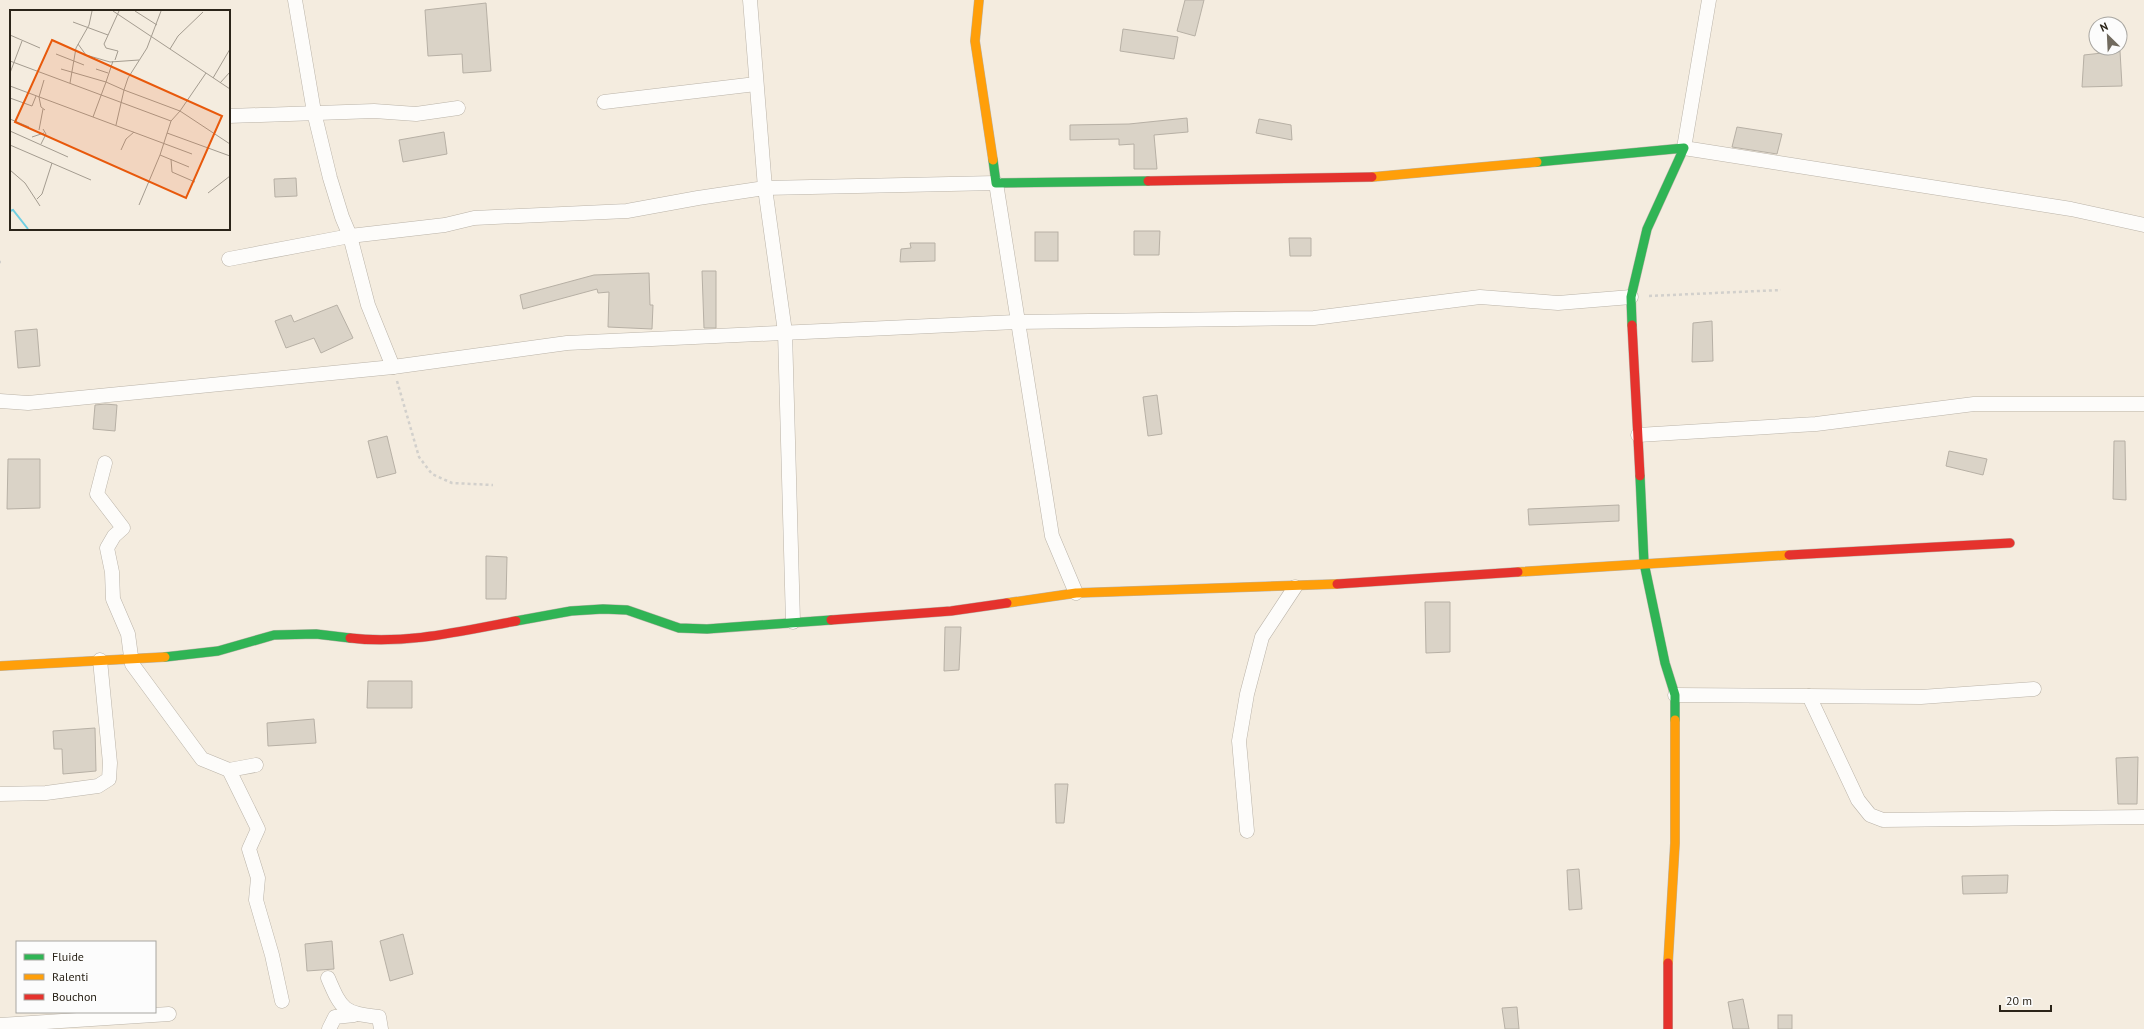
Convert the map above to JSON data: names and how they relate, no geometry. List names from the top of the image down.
{
  "legend": ["Fluide", "Ralenti", "Bouchon"],
  "scale_bar": "20 m",
  "north": "top left"
}
